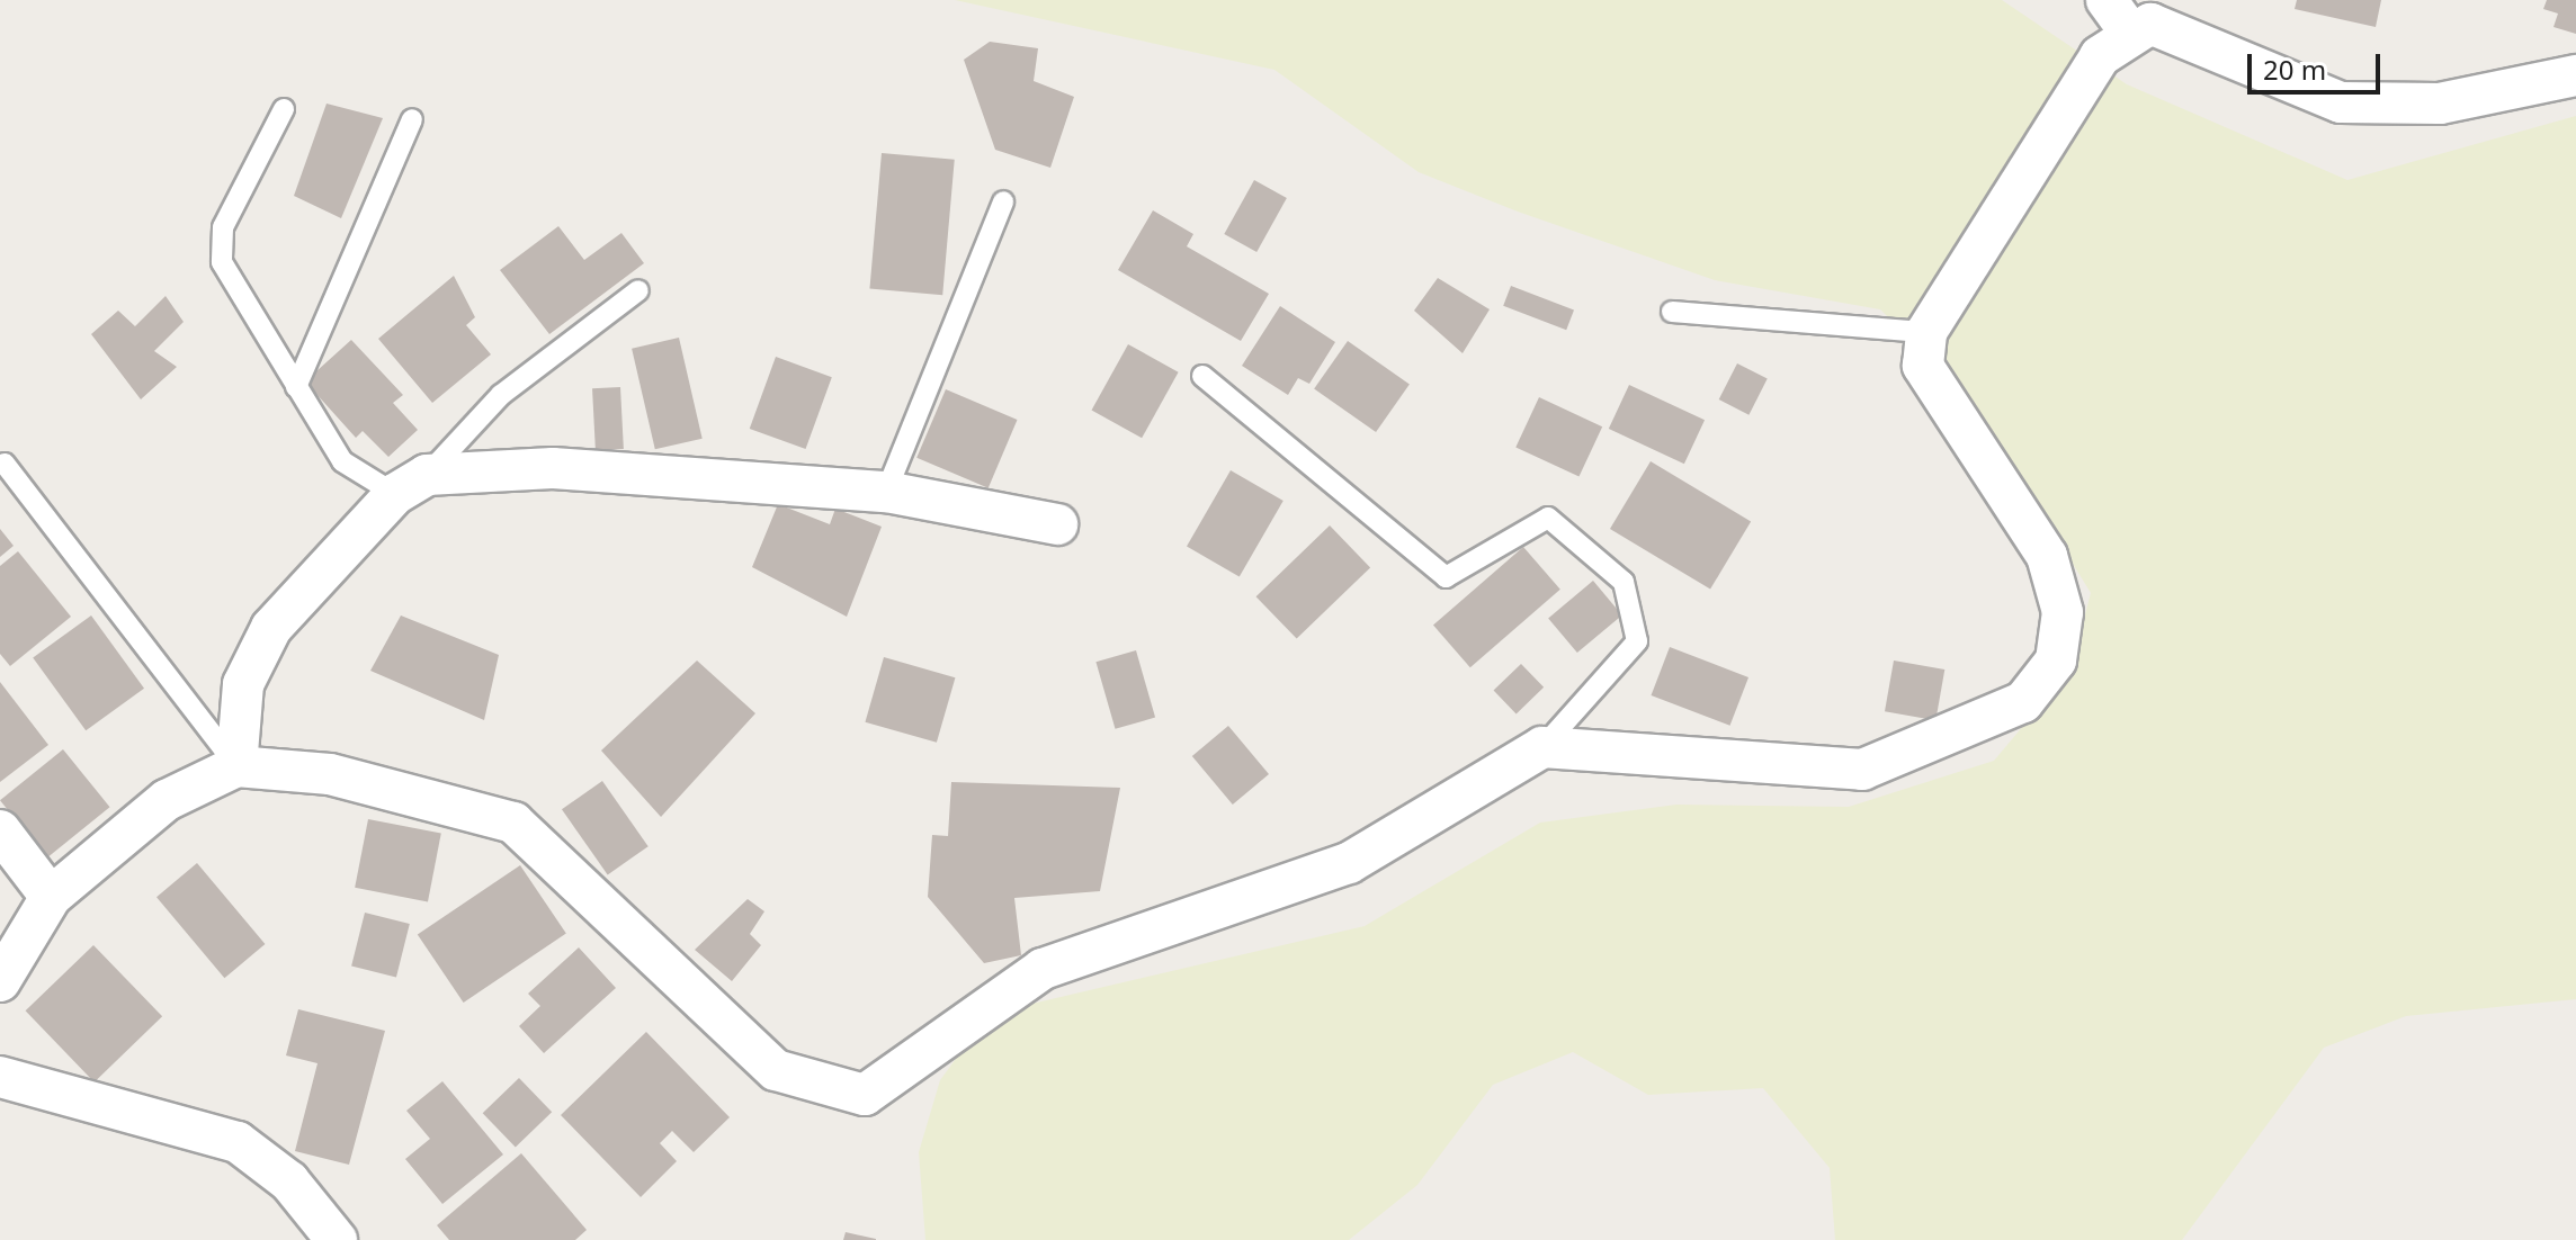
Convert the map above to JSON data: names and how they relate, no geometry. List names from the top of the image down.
{
  "scale_bar": "20 m"
}
